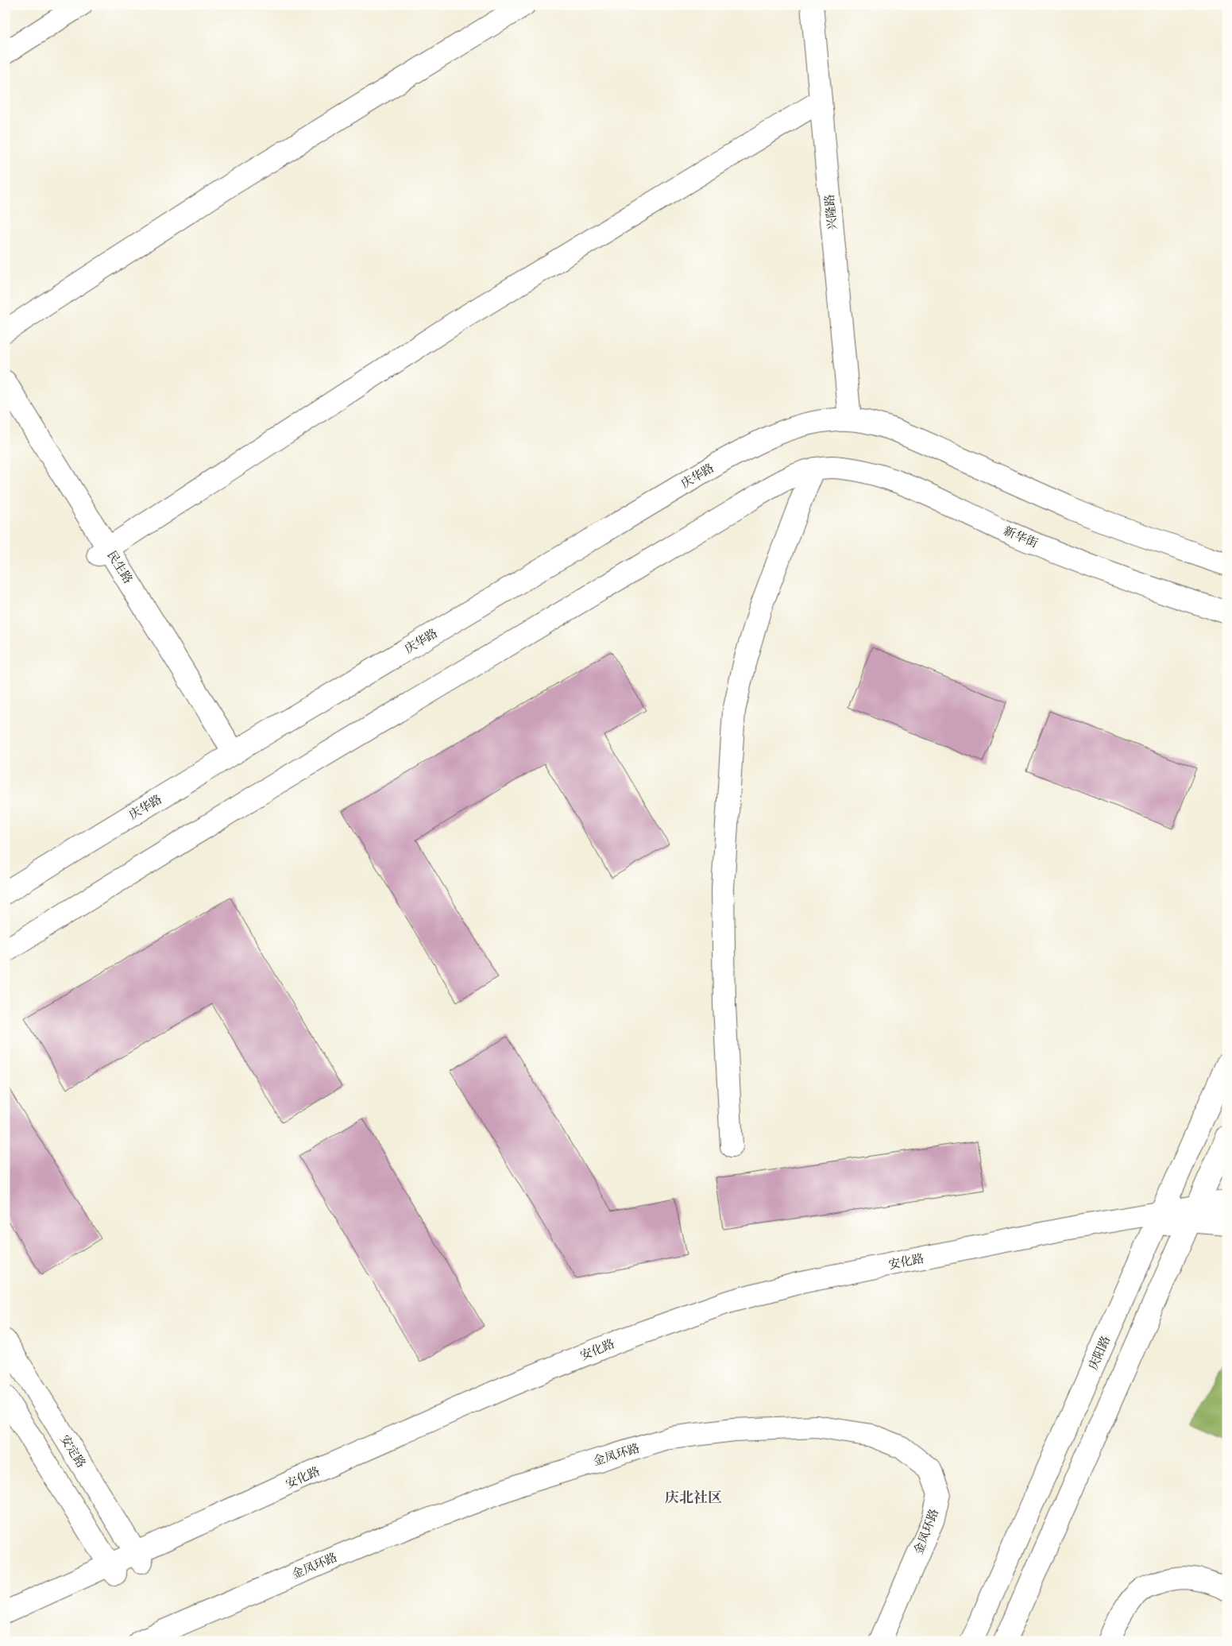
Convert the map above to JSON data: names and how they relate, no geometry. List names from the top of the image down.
{
  "streets": {
    "street": [
      "兴隆路",
      "庆华路",
      "新华街",
      "民生路",
      "安化路",
      "庆阳路",
      "安定路",
      "金凤环路"
    ]
  },
  "crossings": [
    ["兴隆路", "庆华路"],
    ["庆华路", "民生路"],
    ["安化路", "庆阳路"],
    ["安化路", "安定路"]
  ],
  "districts": ["庆北社区"]
}
